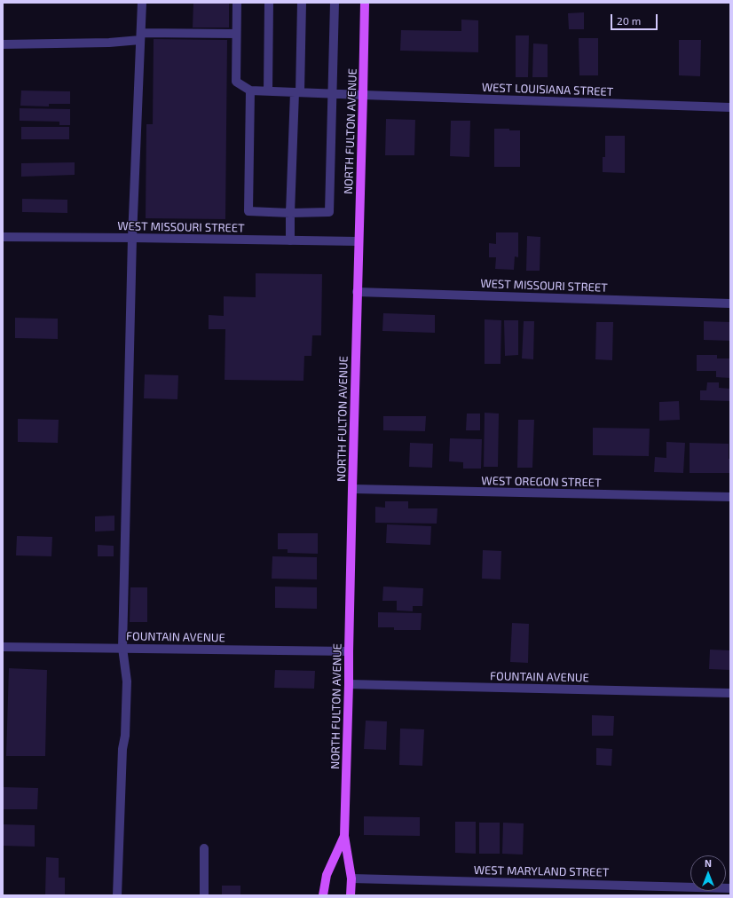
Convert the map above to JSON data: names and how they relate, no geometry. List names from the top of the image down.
{
  "streets": {
    "main road": ["NORTH FULTON AVENUE"],
    "street": [
      "WEST LOUISIANA STREET",
      "WEST MISSOURI STREET",
      "WEST OREGON STREET",
      "FOUNTAIN AVENUE",
      "WEST MARYLAND STREET"
    ]
  },
  "crossings": [
    ["WEST LOUISIANA STREET", "NORTH FULTON AVENUE"],
    ["NORTH FULTON AVENUE", "WEST MISSOURI STREET"],
    ["NORTH FULTON AVENUE", "WEST OREGON STREET"],
    ["NORTH FULTON AVENUE", "FOUNTAIN AVENUE"],
    ["NORTH FULTON AVENUE", "WEST MARYLAND STREET"]
  ],
  "scale_bar": "20 m",
  "north": "top"
}
